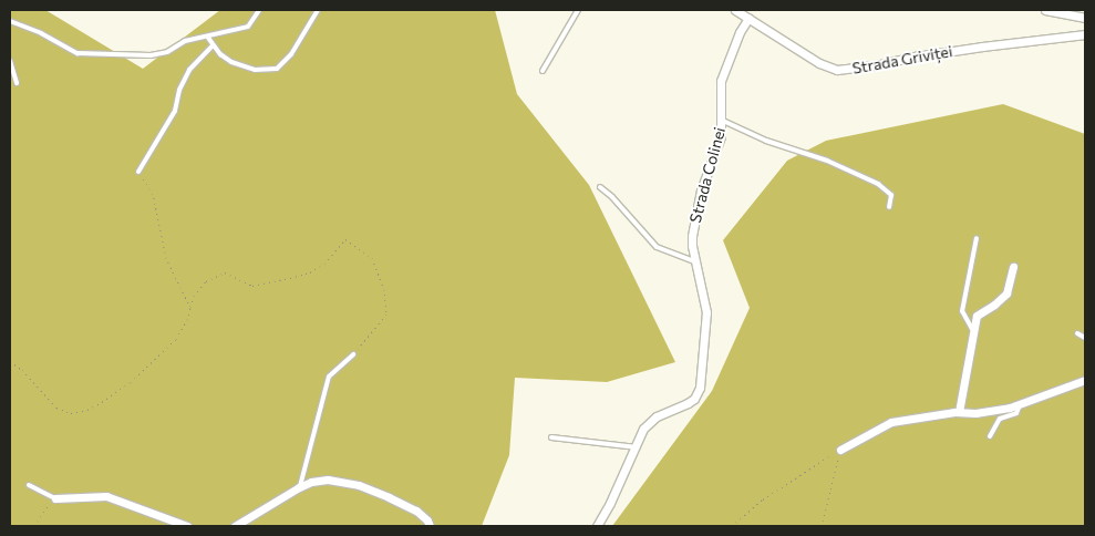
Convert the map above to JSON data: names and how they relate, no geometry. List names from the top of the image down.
{
  "streets": {
    "street": ["Strada Griviței", "Strada Colinei"]
  },
  "crossings": [
    ["Strada Griviței", "Strada Colinei"]
  ]
}
